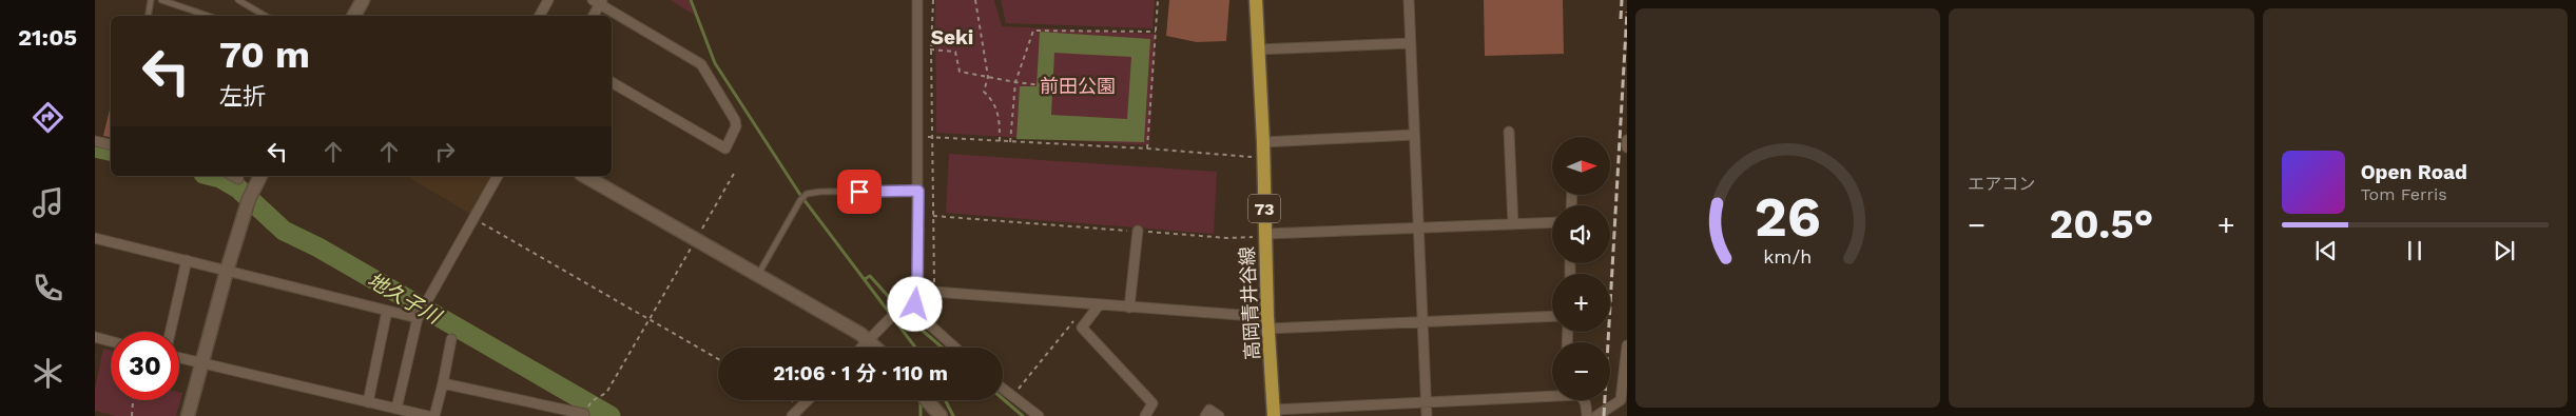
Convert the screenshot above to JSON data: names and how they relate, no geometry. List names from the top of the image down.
{
  "streets": {
    "main road": ["73", "高岡青井谷線"]
  },
  "districts": ["Seki"],
  "water": ["地久子川"],
  "parks": ["前田公園"],
  "north": "right",
  "page": {
    "tabs": "21:05",
    "tile": "エアコン",
    "turn": ["70 m", "左折"],
    "map_buttons": ["+", "−"],
    "song": ["Open Road", "Tom Ferris"],
    "heat": ["−", "20.5°", "+"],
    "limit": "30",
    "trip": "21:06 · 1 分 · 110 m",
    "gauge": ["26", "km/h"]
  }
}
